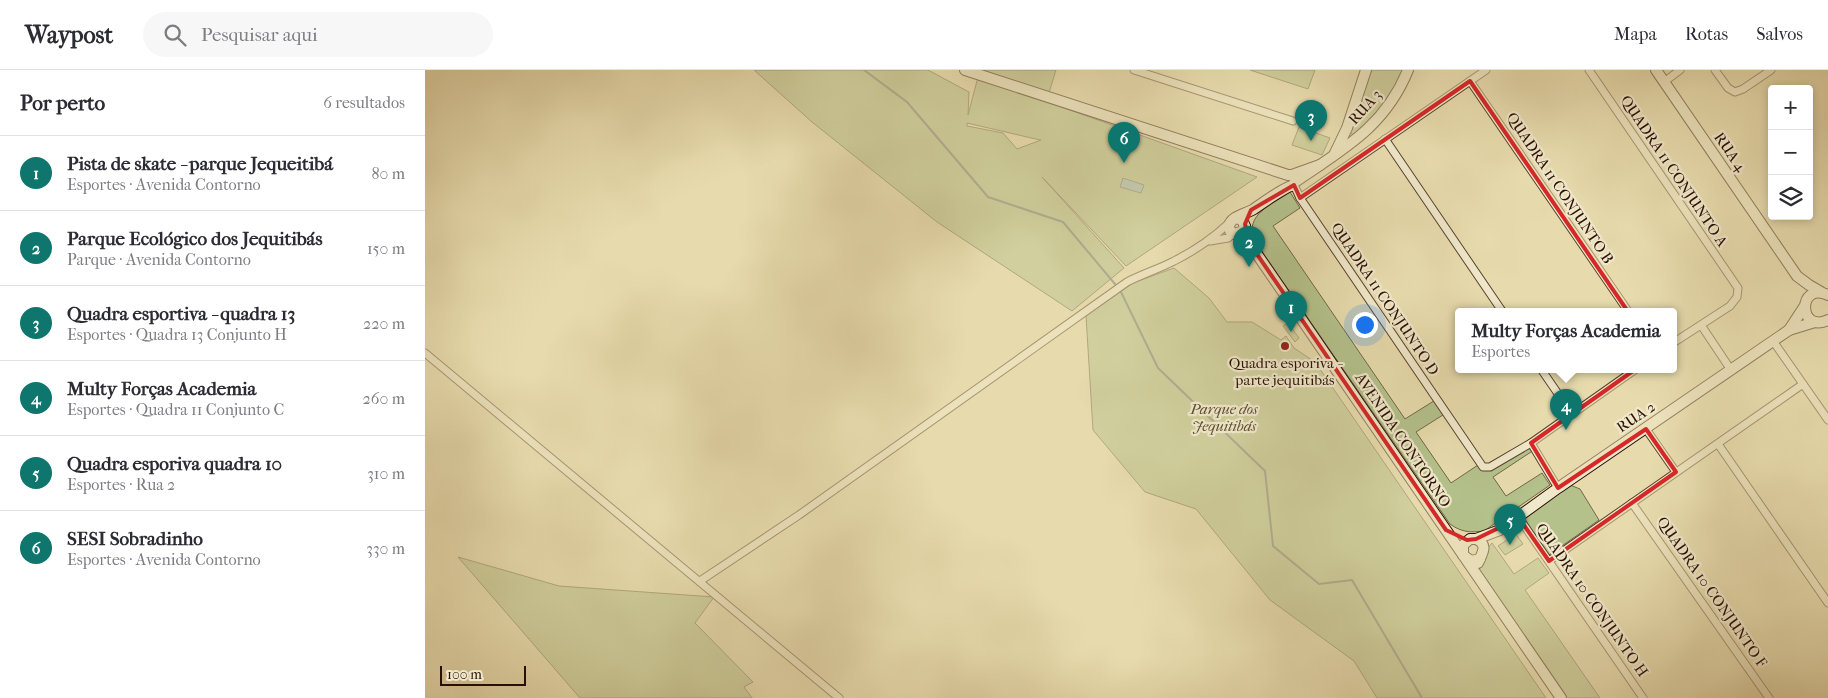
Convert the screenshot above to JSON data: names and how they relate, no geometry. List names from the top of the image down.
{
  "streets": {
    "street": [
      "RUA 3",
      "RUA 4",
      "QUADRA 11 CONJUNTO A",
      "QUADRA 11 CONJUNTO B",
      "QUADRA 11 CONJUNTO D",
      "RUA 2",
      "AVENIDA CONTORNO",
      "QUADRA 10 CONJUNTO F",
      "QUADRA 10 CONJUNTO H"
    ]
  },
  "crossings": [
    ["RUA 3", "QUADRA 11 CONJUNTO D"],
    ["RUA 2", "AVENIDA CONTORNO"],
    ["RUA 2", "QUADRA 10 CONJUNTO H"]
  ],
  "parks": ["Parque dos Jequitibás"],
  "places": ["Quadra esporiva - parte jequitibás"],
  "scale_bar": "100 m",
  "page": {
    "header": "Waypost",
    "search": "Pesquisar aqui",
    "nav": ["Mapa", "Rotas", "Salvos"],
    "heading": ["Por perto", "6 resultados"],
    "map_buttons": ["+", "−"],
    "pins": [
      "3",
      "6",
      "2",
      "1",
      "4",
      "5"
    ],
    "list": [
      {
        "mark": "1",
        "name": "Pista de skate - parque Jequeitibá",
        "note": "Esportes · Avenida Contorno",
        "value": "80 m"
      },
      {
        "mark": "2",
        "name": "Parque Ecológico dos Jequitibás",
        "note": "Parque · Avenida Contorno",
        "value": "150 m"
      },
      {
        "mark": "3",
        "name": "Quadra esportiva - quadra 13",
        "note": "Esportes · Quadra 13 Conjunto H",
        "value": "220 m"
      },
      {
        "mark": "4",
        "name": "Multy Forças Academia",
        "note": "Esportes · Quadra 11 Conjunto C",
        "value": "260 m"
      },
      {
        "mark": "5",
        "name": "Quadra esporiva quadra 10",
        "note": "Esportes · Rua 2",
        "value": "310 m"
      },
      {
        "mark": "6",
        "name": "SESI Sobradinho",
        "note": "Esportes · Avenida Contorno",
        "value": "330 m"
      }
    ],
    "popup": ["Multy Forças Academia", "Esportes"],
    "scale": "100 m"
  }
}
